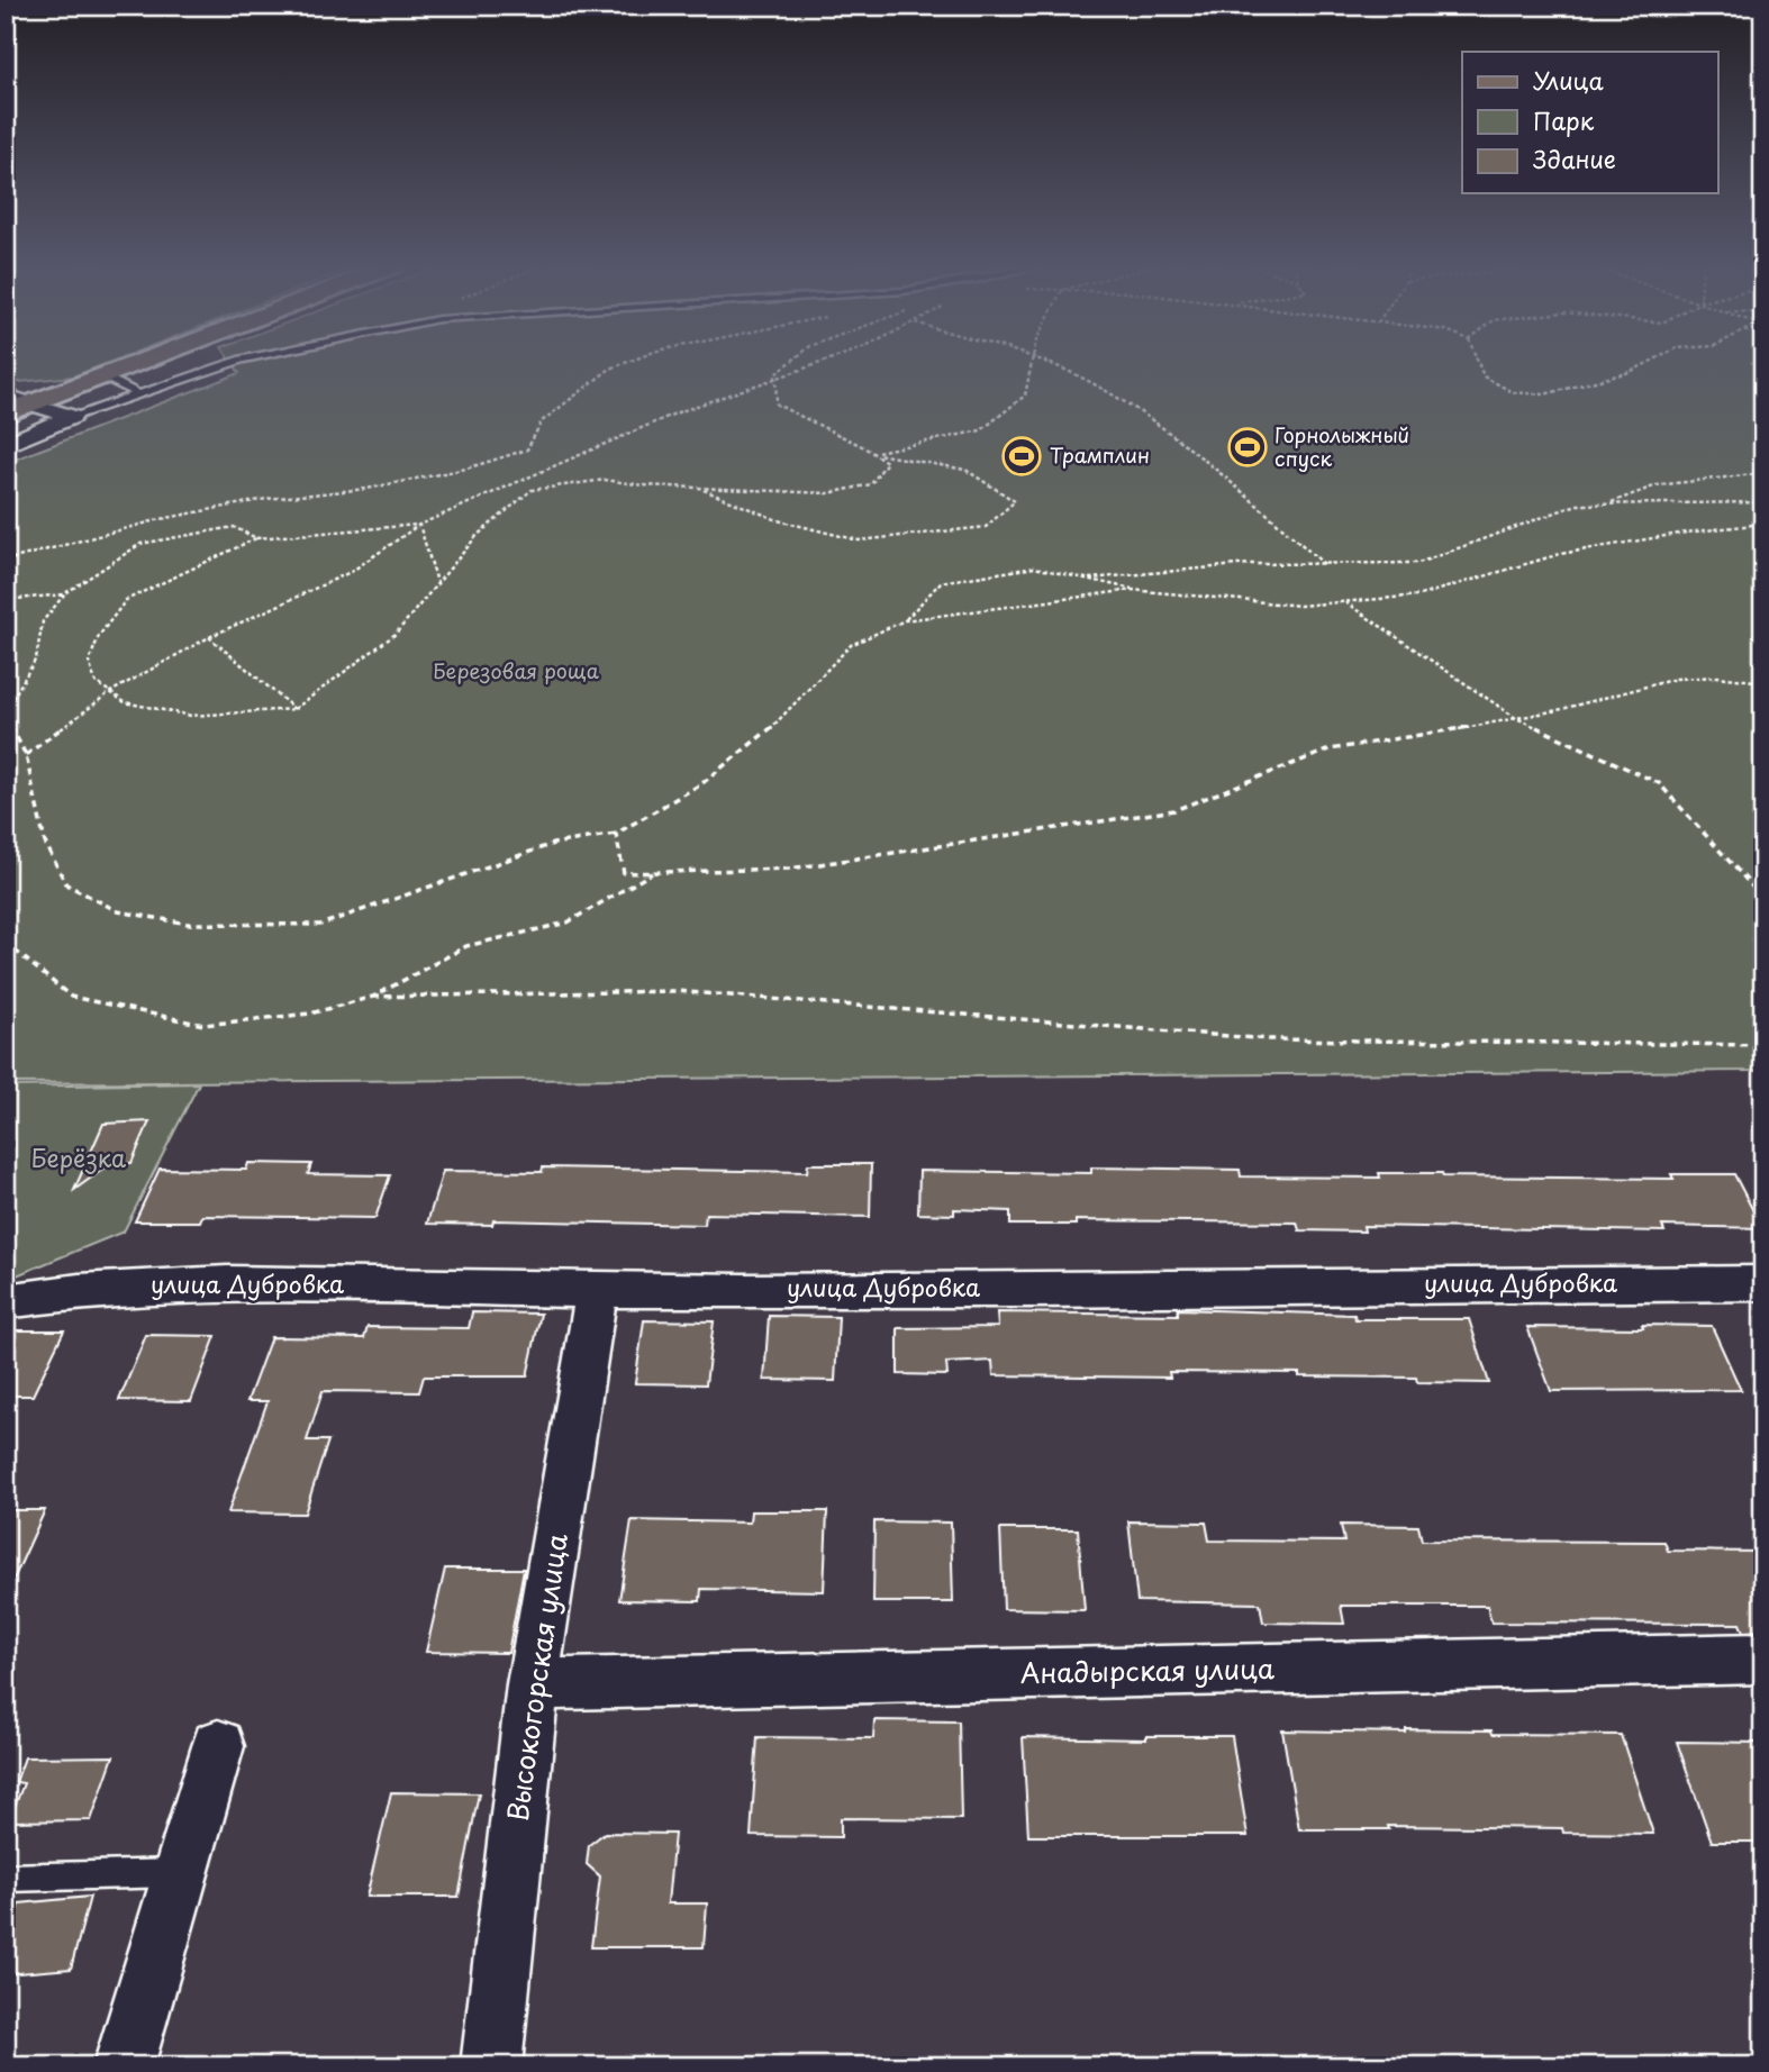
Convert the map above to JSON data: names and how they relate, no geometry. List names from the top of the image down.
{
  "streets": {
    "street": ["улица Дубровка", "Анадырская улица", "Высокогорская улица"]
  },
  "crossings": [
    ["улица Дубровка", "Высокогорская улица"],
    ["Анадырская улица", "Высокогорская улица"]
  ],
  "parks": ["Березовая роща", "Берёзка"],
  "places": {
    "sports": ["Горнолыжный спуск", "Трамплин"]
  },
  "legend": ["Улица", "Парк", "Здание"]
}
